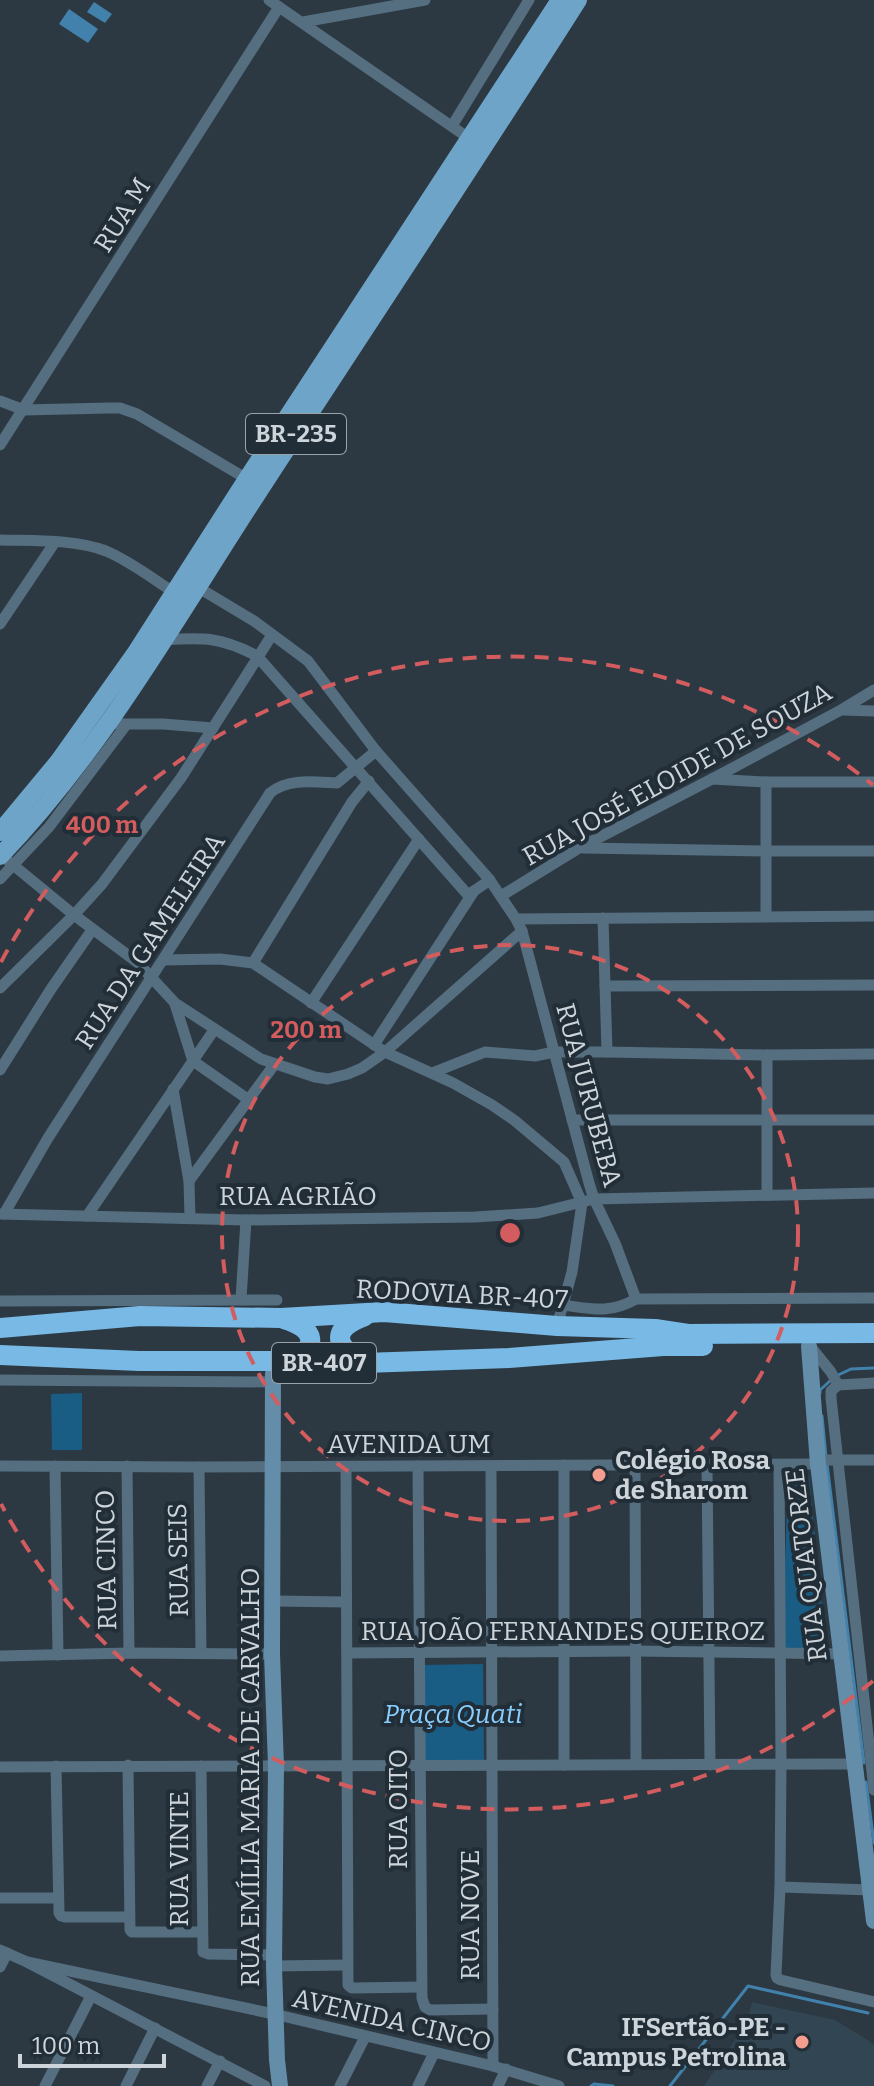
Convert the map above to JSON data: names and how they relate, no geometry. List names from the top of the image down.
{
  "streets": {
    "highway": ["RODOVIA BR-407", "BR-407"],
    "main road": ["BR-235"],
    "street": [
      "RUA M",
      "RUA JOSÉ ELOIDE DE SOUZA",
      "RUA DA GAMELEIRA",
      "RUA JURUBEBA",
      "RUA AGRIÃO",
      "AVENIDA UM",
      "RUA CINCO",
      "RUA SEIS",
      "RUA QUATORZE",
      "RUA JOÃO FERNANDES QUEIROZ",
      "RUA EMÍLIA MARIA DE CARVALHO",
      "RUA OITO",
      "RUA VINTE",
      "RUA NOVE",
      "AVENIDA CINCO"
    ]
  },
  "crossings": [
    ["BR-235", "RUA JURUBEBA"],
    ["RUA JOSÉ ELOIDE DE SOUZA", "RUA JURUBEBA"],
    ["RUA DA GAMELEIRA", "RUA JURUBEBA"],
    ["RUA DA GAMELEIRA", "RUA AGRIÃO"],
    ["RUA JURUBEBA", "RUA AGRIÃO"],
    ["RODOVIA BR-407", "RUA QUATORZE"],
    ["RODOVIA BR-407", "RUA EMÍLIA MARIA DE CARVALHO"],
    ["AVENIDA UM", "RUA CINCO"],
    ["AVENIDA UM", "RUA SEIS"],
    ["AVENIDA UM", "RUA QUATORZE"],
    ["AVENIDA UM", "RUA EMÍLIA MARIA DE CARVALHO"],
    ["AVENIDA UM", "RUA OITO"],
    ["AVENIDA UM", "RUA NOVE"],
    ["RUA QUATORZE", "RUA JOÃO FERNANDES QUEIROZ"],
    ["RUA JOÃO FERNANDES QUEIROZ", "RUA OITO"],
    ["RUA JOÃO FERNANDES QUEIROZ", "RUA NOVE"],
    ["RUA EMÍLIA MARIA DE CARVALHO", "RUA VINTE"],
    ["RUA EMÍLIA MARIA DE CARVALHO", "AVENIDA CINCO"],
    ["RUA OITO", "RUA NOVE"],
    ["RUA NOVE", "AVENIDA CINCO"]
  ],
  "parks": ["Praça Quati"],
  "places": ["Colégio Rosa de Sharom", "IFSertão-PE - Campus Petrolina"],
  "scale_bar": "100 m",
  "rings": ["400 m", "200 m"]
}
